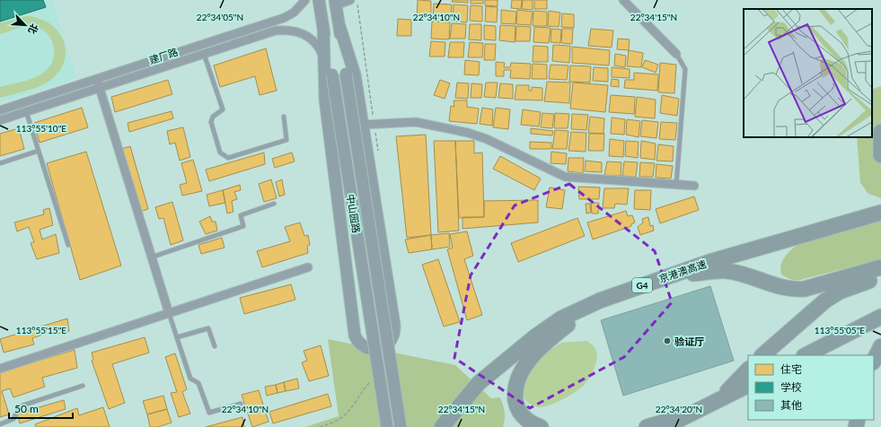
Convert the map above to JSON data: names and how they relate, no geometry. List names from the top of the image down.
{
  "streets": {
    "highway": ["京港澳高速", "G4"],
    "main road": ["中山园路"],
    "street": ["建厂路"]
  },
  "places": ["验证厅"],
  "legend": ["住宅", "学校", "其他"],
  "scale_bar": "50 m",
  "north": "bottom right",
  "coordinates": [
    "22°34'05\"N",
    "22°34'10\"N",
    "22°34'15\"N",
    "113°55'10\"E",
    "113°55'15\"E",
    "113°55'05\"E",
    "22°34'20\"N"
  ]
}
